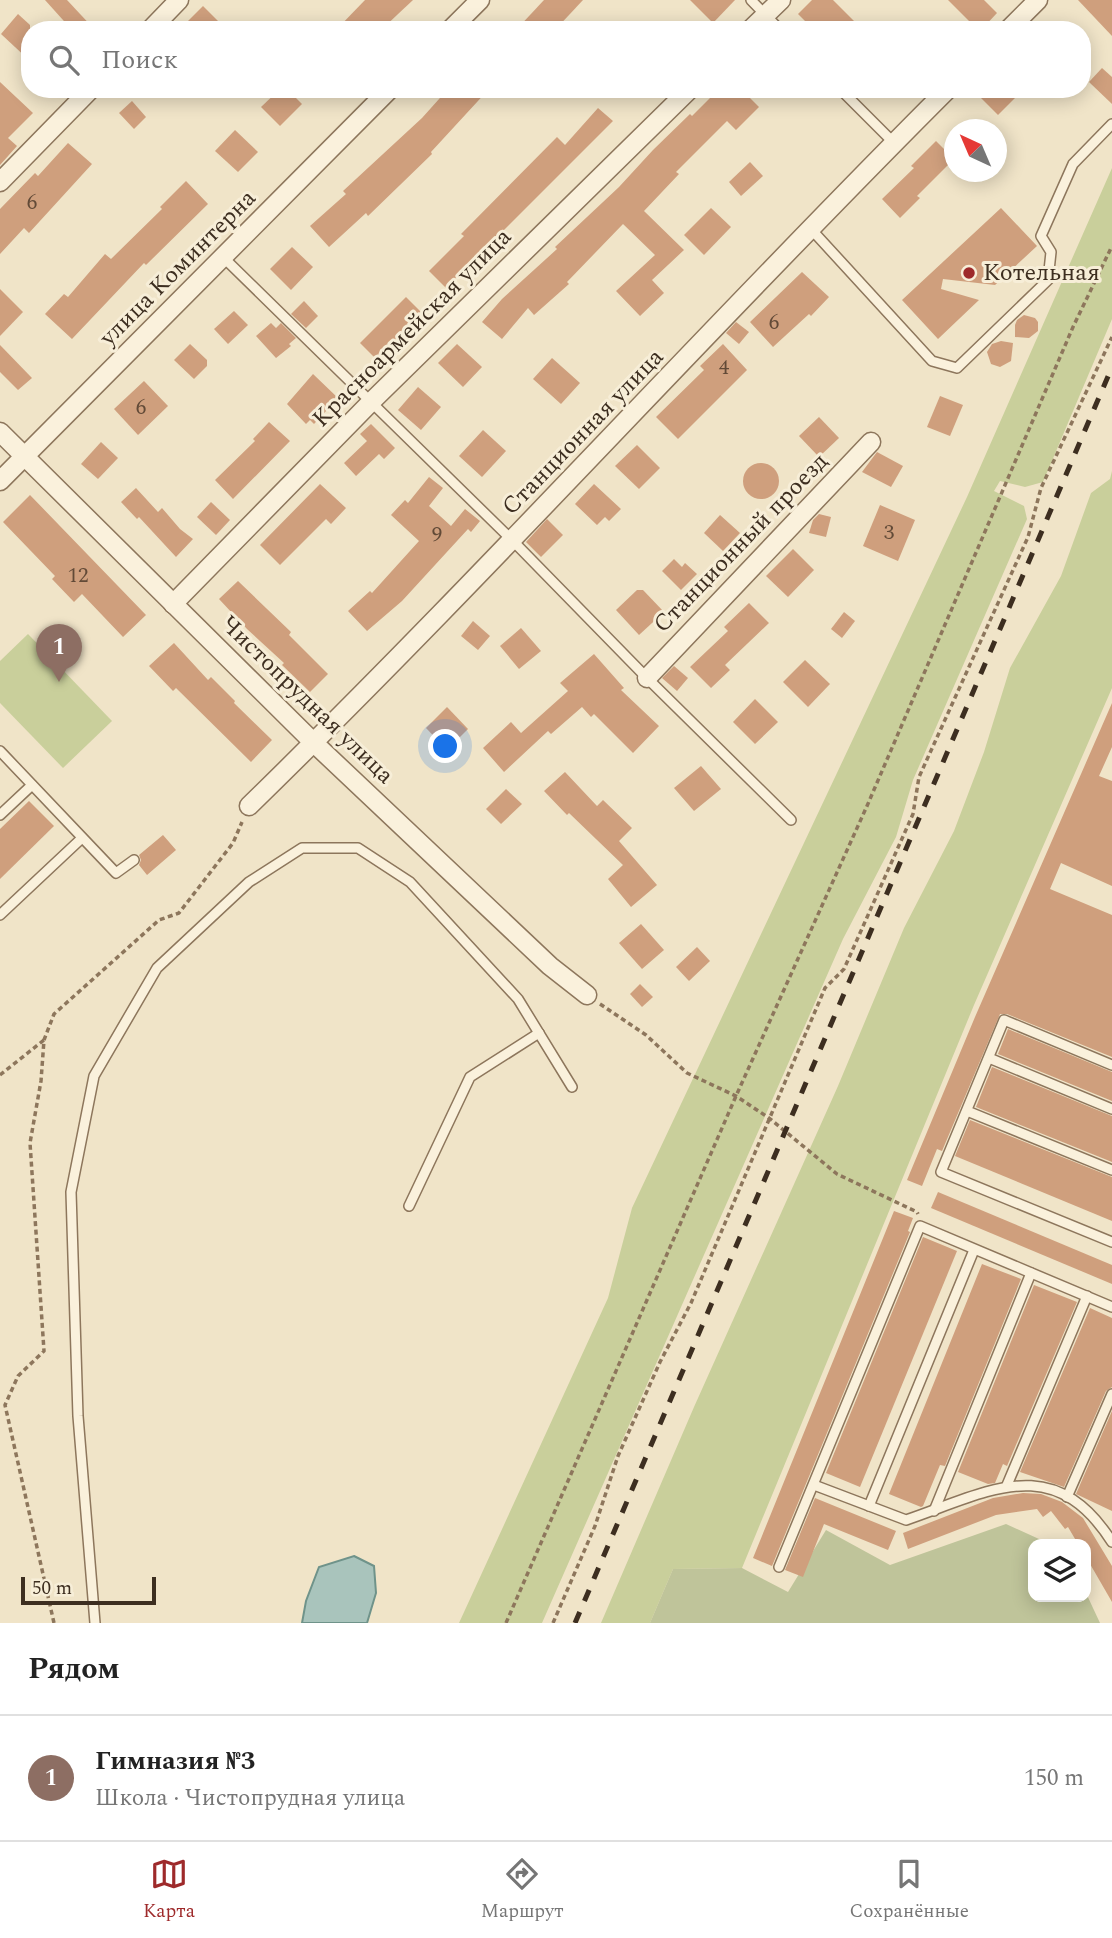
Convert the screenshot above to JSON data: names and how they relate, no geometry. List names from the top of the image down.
{
  "streets": {
    "street": [
      "улица Коминтерна",
      "Красноармейская улица",
      "Станционная улица",
      "Станционный проезд",
      "Чистопрудная улица"
    ]
  },
  "crossings": [
    ["улица Коминтерна", "Чистопрудная улица"],
    ["Красноармейская улица", "Чистопрудная улица"],
    ["Станционная улица", "Чистопрудная улица"]
  ],
  "places": ["Котельная"],
  "house_numbers": [
    "6",
    "6",
    "4",
    "6",
    "3",
    "9",
    "12"
  ],
  "scale_bar": "50 m",
  "north": "top left",
  "page": {
    "search": "Поиск",
    "pins": "1",
    "scale": "50 m",
    "heading": "Рядом",
    "list": [
      {
        "mark": "1",
        "name": "Гимназия №3",
        "note": "Школа · Чистопрудная улица",
        "value": "150 m"
      }
    ],
    "nav": ["Карта", "Маршрут", "Сохранённые"]
  }
}
